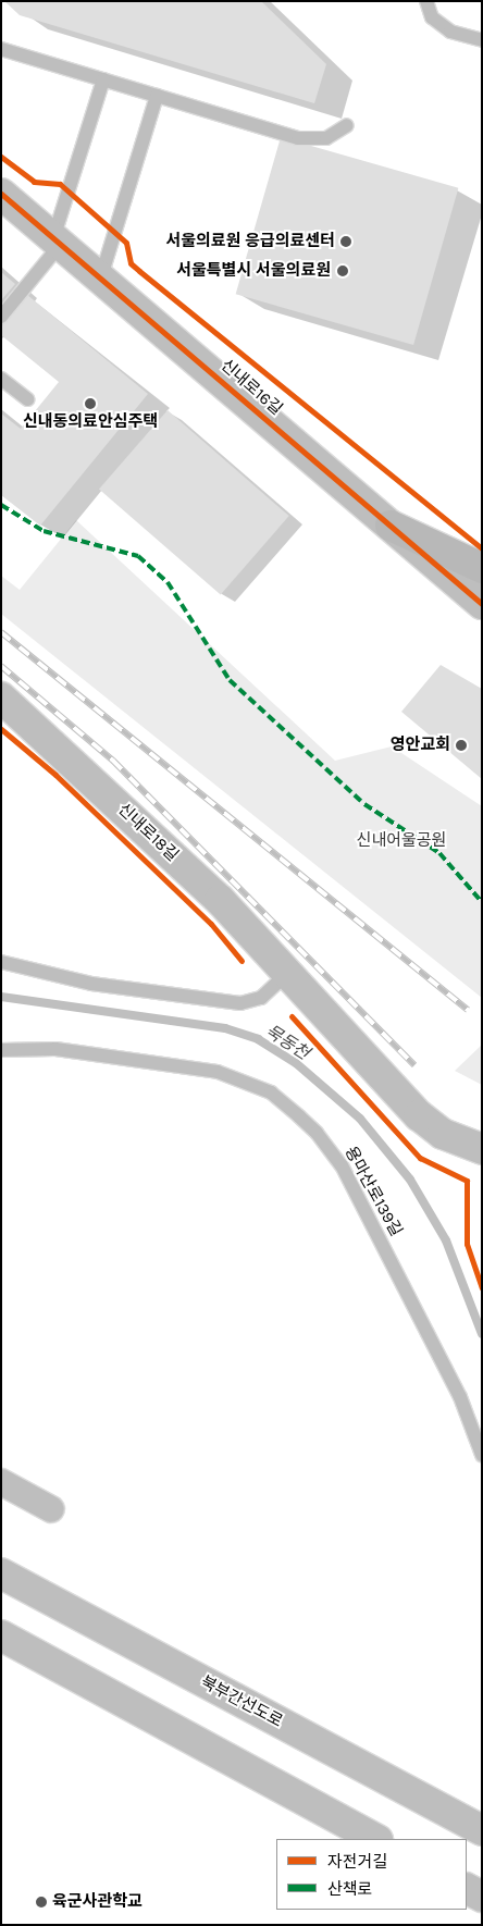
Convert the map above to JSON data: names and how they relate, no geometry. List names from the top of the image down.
{
  "streets": {
    "main road": ["신내로16길", "신내로18길", "북부간선도로"],
    "lane": ["용마산로139길"]
  },
  "water": ["묵동천"],
  "parks": ["신내어울공원"],
  "places": [
    "서울의료원 응급의료센터",
    "서울특별시 서울의료원",
    "신내동의료안심주택",
    "영안교회",
    "육군사관학교"
  ],
  "legend": ["자전거길", "산책로"]
}
